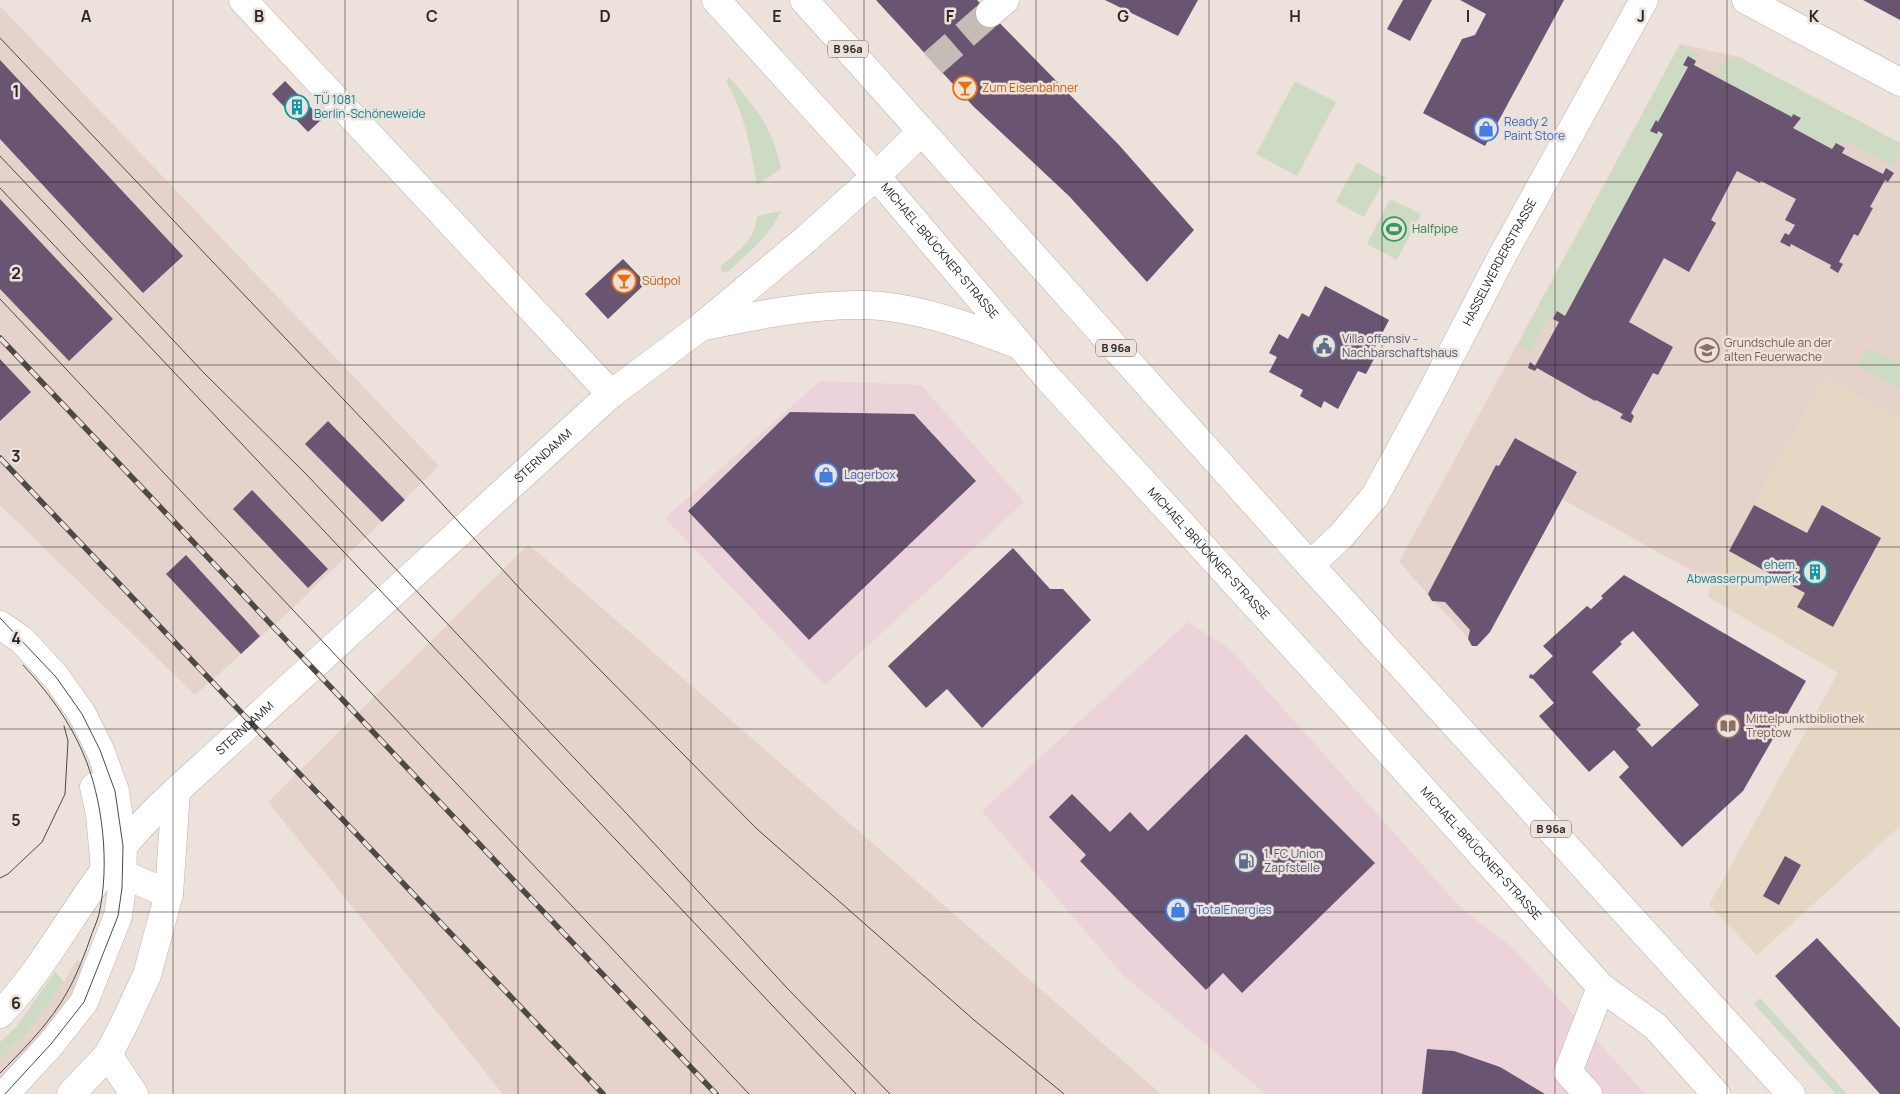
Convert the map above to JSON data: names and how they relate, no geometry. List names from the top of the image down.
{
  "streets": {
    "main road": [
      "B 96a",
      "MICHAEL-BRÜCKNER-STRASSE",
      "HASSELWERDERSTRASSE",
      "STERNDAMM"
    ]
  },
  "crossings": [
    ["B 96a", "HASSELWERDERSTRASSE"],
    ["B 96a", "STERNDAMM"],
    ["MICHAEL-BRÜCKNER-STRASSE", "STERNDAMM"]
  ],
  "places": {
    "bar": ["Zum Eisenbahner", "Südpol"],
    "building": ["TÜ 1081 Berlin-Schöneweide", "ehem. Abwasserpumpwerk"],
    "shop": ["Ready 2 Paint Store", "Lagerbox", "TotalEnergies"],
    "sports": ["Halfpipe"],
    "public building": ["Villa offensiv - Nachbarschaftshaus"],
    "school or university": ["Grundschule an der alten Feuerwache"],
    "library": ["Mittelpunktbibliothek Treptow"],
    "fuel station": ["1. FC Union Zapfstelle"]
  },
  "grid": {
    "columns": [
      "A",
      "B",
      "C",
      "D",
      "E",
      "F",
      "G",
      "H",
      "I",
      "J",
      "K"
    ],
    "rows": [
      "1",
      "2",
      "3",
      "4",
      "5",
      "6"
    ]
  }
}
